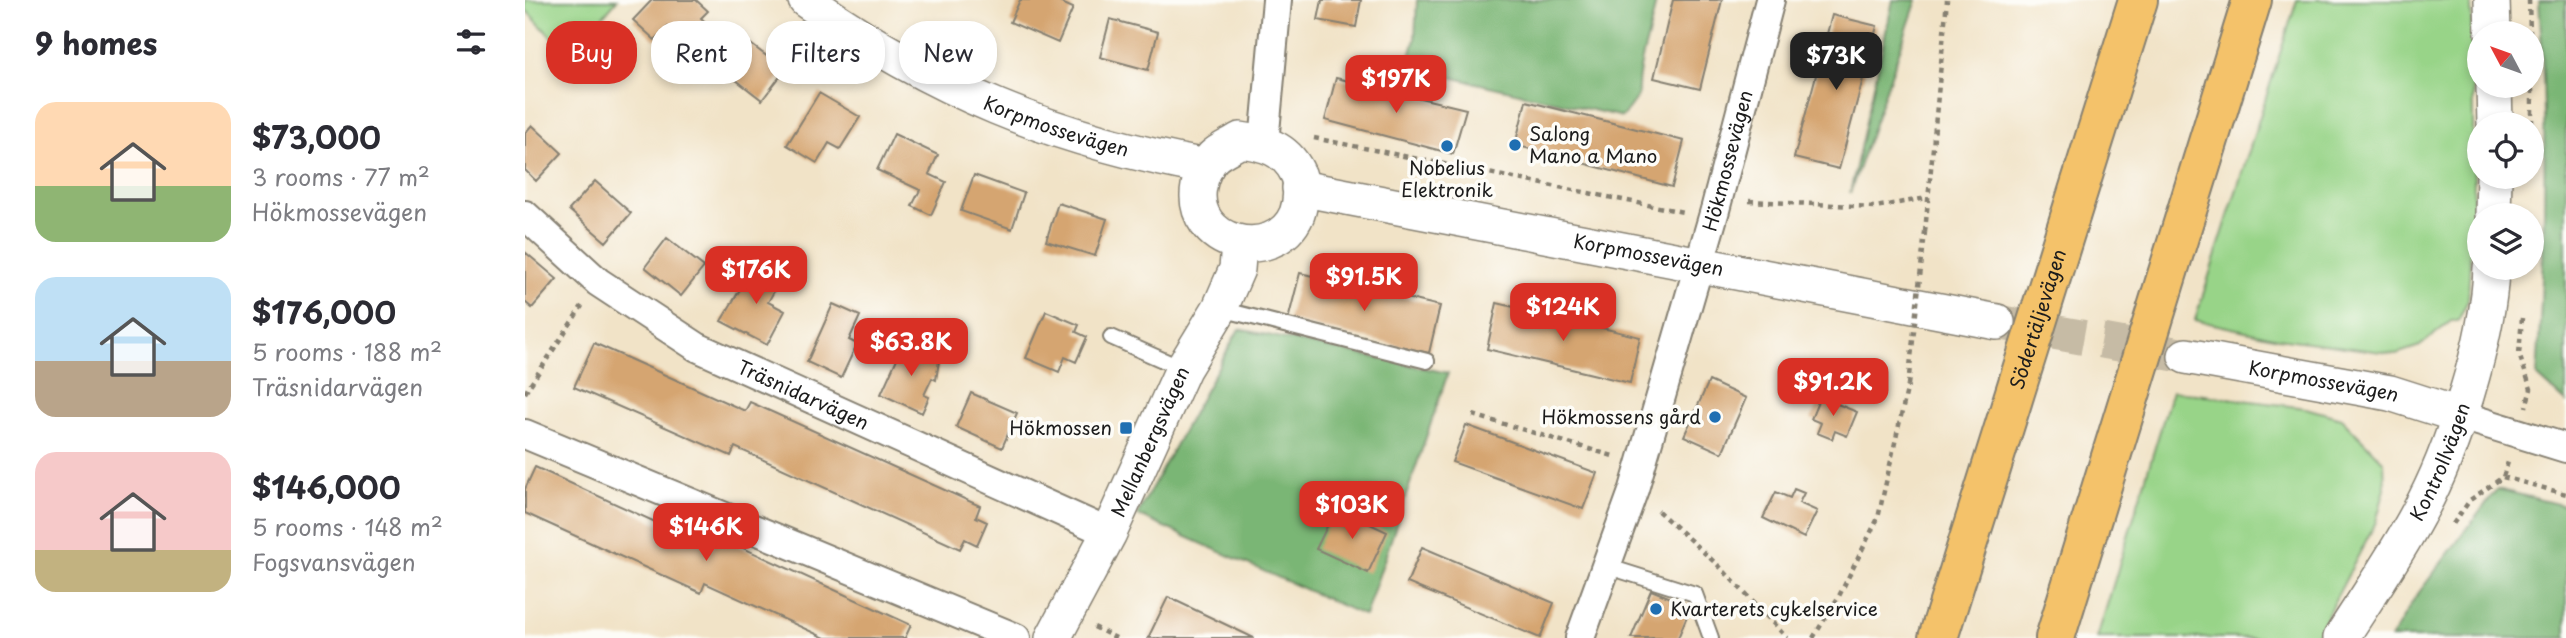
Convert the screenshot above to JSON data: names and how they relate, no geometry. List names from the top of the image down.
{
  "streets": {
    "highway": ["Södertäljevägen"],
    "street": [
      "Korpmossevägen",
      "Hökmossevägen",
      "Träsnidarvägen",
      "Mellanbergsvägen",
      "Kontrollvägen"
    ]
  },
  "crossings": [
    ["Korpmossevägen", "Hökmossevägen"],
    ["Korpmossevägen", "Mellanbergsvägen"],
    ["Korpmossevägen", "Kontrollvägen"],
    ["Träsnidarvägen", "Mellanbergsvägen"]
  ],
  "places": {
    "other": [
      "Salong Mano a Mano",
      "Nobelius Elektronik",
      "Hökmossens gård",
      "Kvarterets cykelservice"
    ],
    "transit": ["Hökmossen"]
  },
  "north": "top left",
  "page": {
    "heading": "9 homes",
    "chip": [
      "Buy",
      "Rent",
      "Filters",
      "New"
    ],
    "price": [
      "$73K",
      "$197K",
      "$176K",
      "$91.5K",
      "$124K",
      "$63.8K",
      "$91.2K",
      "$103K",
      "$146K"
    ],
    "list": [
      {
        "name": "$73,000",
        "note": "3 rooms · 77 m² · Hökmossevägen"
      },
      {
        "name": "$176,000",
        "note": "5 rooms · 188 m² · Träsnidarvägen"
      },
      {
        "name": "$146,000",
        "note": "5 rooms · 148 m² · Fogsvansvägen"
      }
    ]
  }
}
